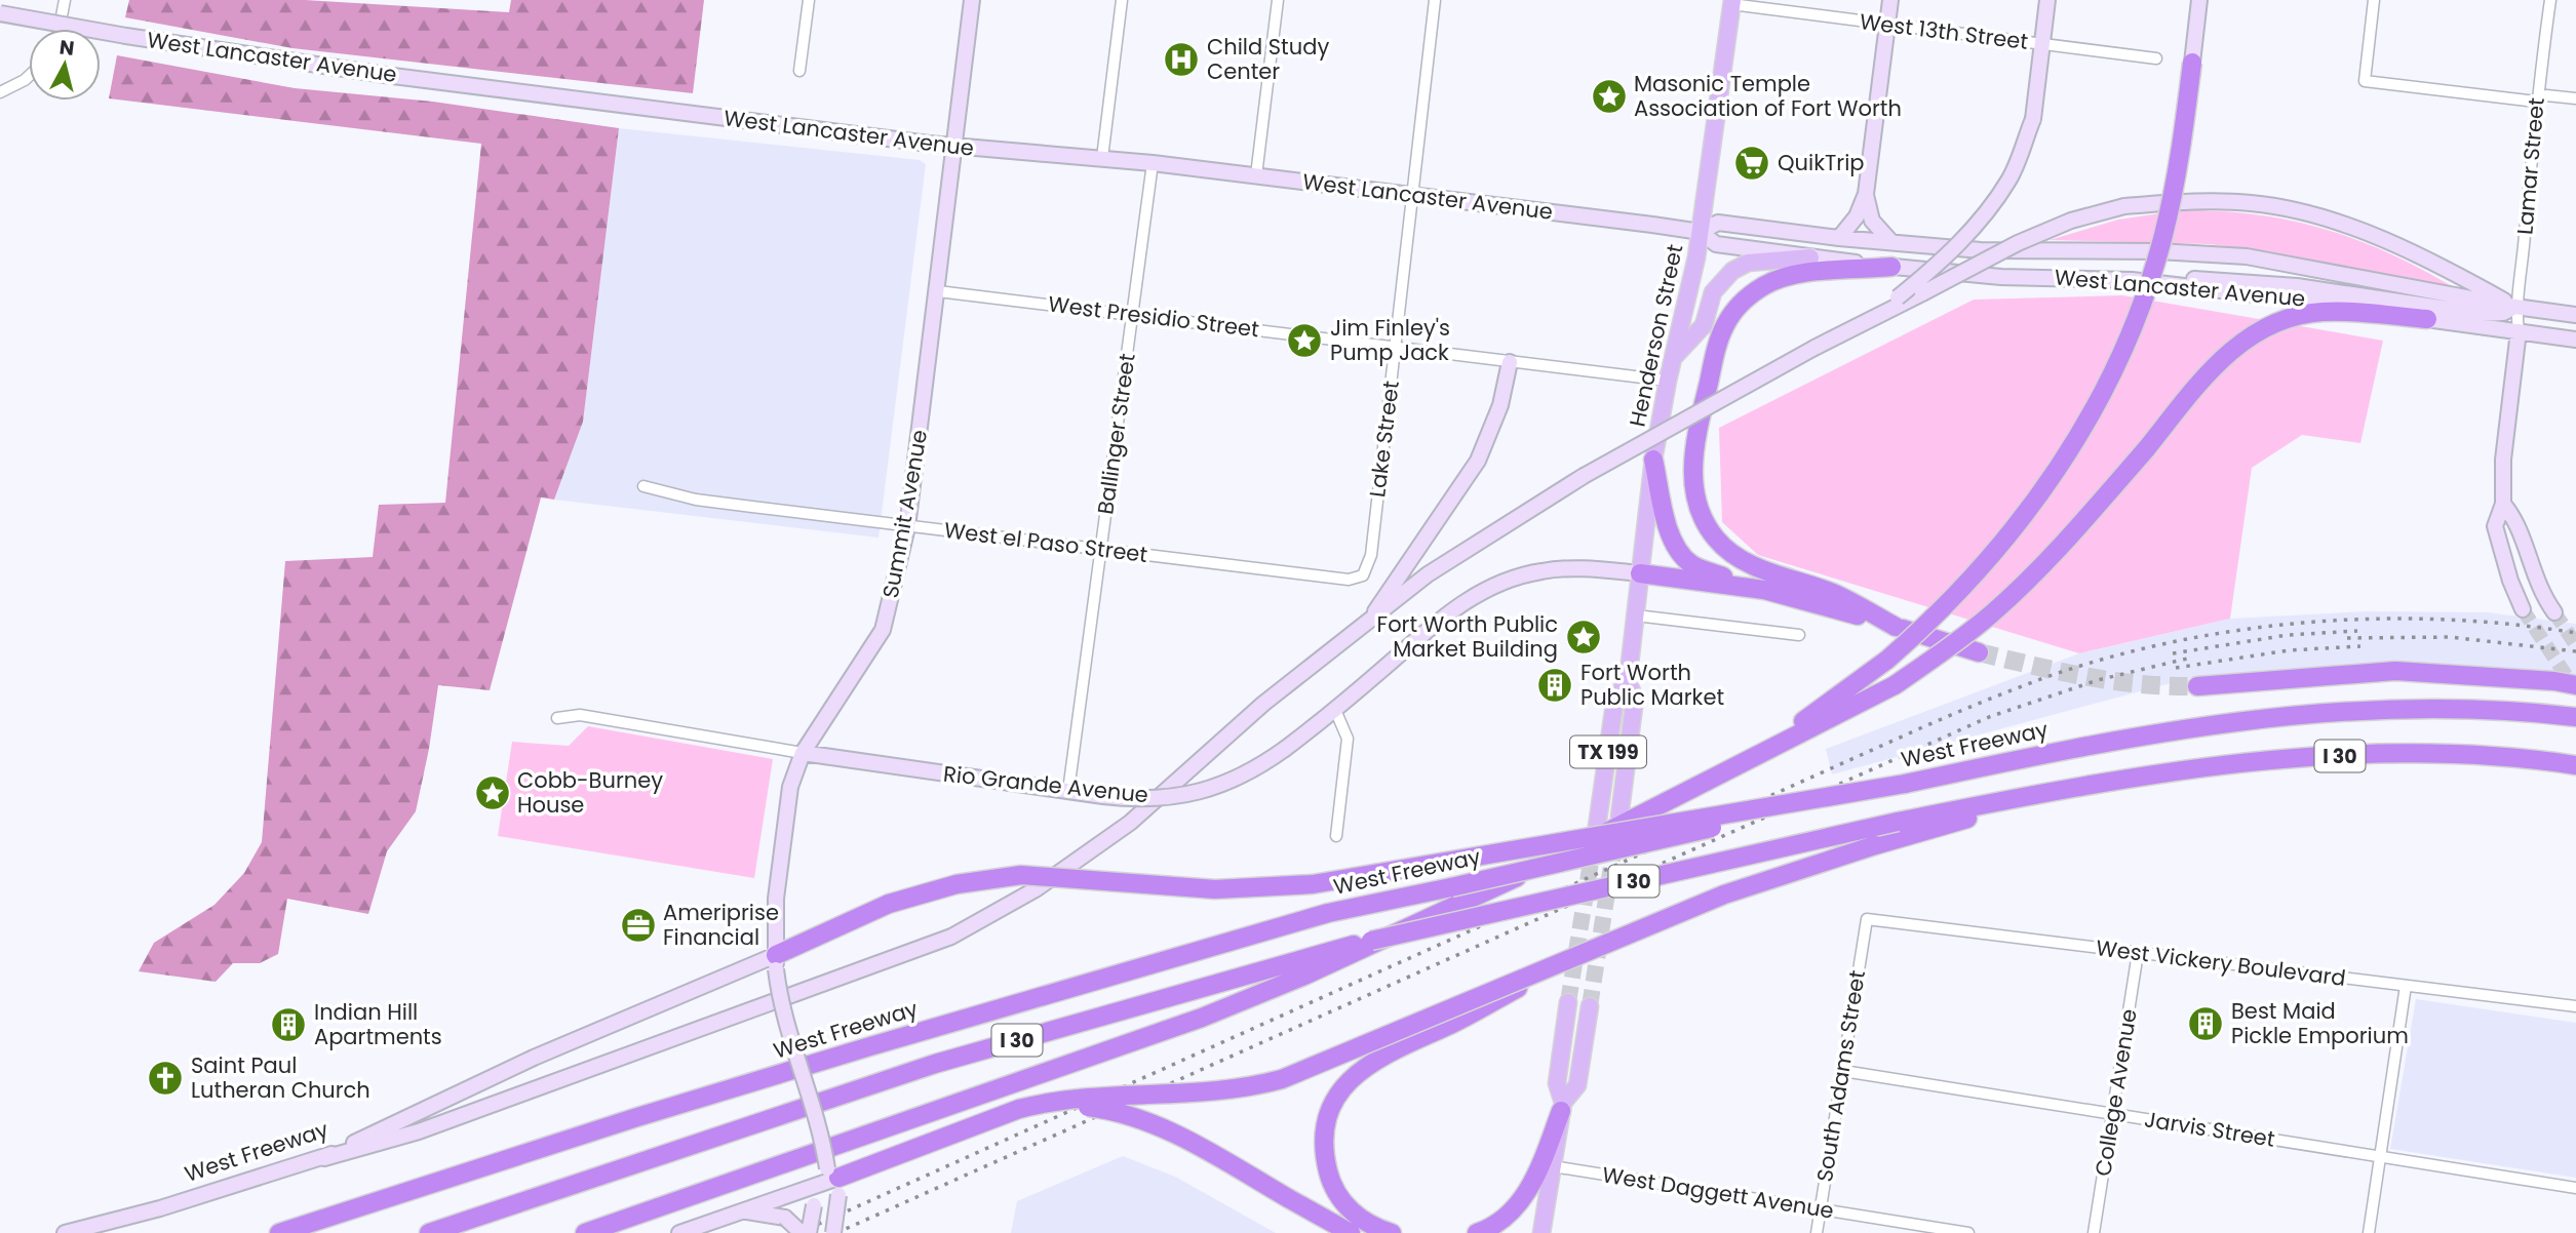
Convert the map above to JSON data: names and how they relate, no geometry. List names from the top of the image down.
{
  "streets": {
    "highway": ["West Freeway", "I 30"],
    "main road": [
      "West Lancaster Avenue",
      "Henderson Street",
      "Summit Avenue",
      "TX 199",
      "Rio Grande Avenue"
    ],
    "street": [
      "West 13th Street",
      "Lamar Street",
      "West Presidio Street",
      "Ballinger Street",
      "Lake Street",
      "West el Paso Street",
      "West Vickery Boulevard",
      "South Adams Street",
      "College Avenue",
      "Jarvis Street",
      "West Daggett Avenue"
    ]
  },
  "crossings": [
    ["West 13th Street", "Henderson Street"],
    ["West Lancaster Avenue", "Lamar Street"],
    ["West Lancaster Avenue", "Henderson Street"],
    ["West Lancaster Avenue", "Ballinger Street"],
    ["West Lancaster Avenue", "Lake Street"],
    ["West Lancaster Avenue", "Summit Avenue"],
    ["West Presidio Street", "Henderson Street"],
    ["West Presidio Street", "Ballinger Street"],
    ["West Presidio Street", "Lake Street"],
    ["West Presidio Street", "Summit Avenue"],
    ["Henderson Street", "Rio Grande Avenue"],
    ["Ballinger Street", "West el Paso Street"],
    ["Ballinger Street", "Rio Grande Avenue"],
    ["Lake Street", "West el Paso Street"],
    ["Summit Avenue", "West el Paso Street"],
    ["Summit Avenue", "West Freeway"],
    ["Summit Avenue", "Rio Grande Avenue"],
    ["West Vickery Boulevard", "South Adams Street"],
    ["West Vickery Boulevard", "College Avenue"],
    ["South Adams Street", "Jarvis Street"],
    ["South Adams Street", "West Daggett Avenue"],
    ["College Avenue", "Jarvis Street"]
  ],
  "places": {
    "hospital": ["Child Study Center"],
    "place": [
      "Masonic Temple Association of Fort Worth",
      "Jim Finley's Pump Jack",
      "Fort Worth Public Market Building",
      "Cobb-Burney House"
    ],
    "supermarket": ["QuikTrip"],
    "building": ["Fort Worth Public Market", "Best Maid Pickle Emporium", "Indian Hill Apartments"],
    "office": ["Ameriprise Financial"],
    "church": ["Saint Paul Lutheran Church"]
  },
  "north": "top"
}
